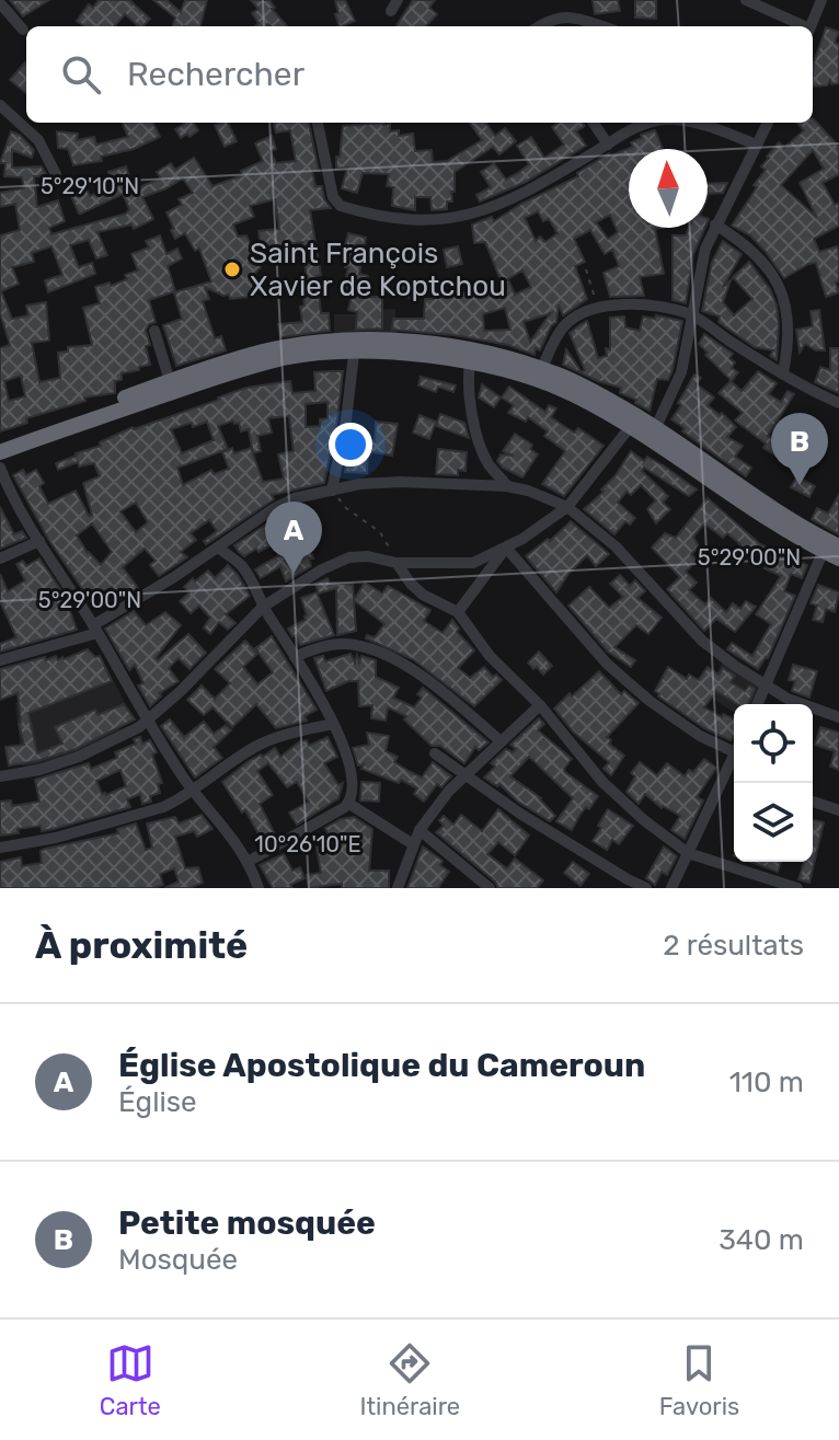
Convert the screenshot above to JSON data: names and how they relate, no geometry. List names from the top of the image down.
{
  "places": ["Saint François Xavier de Koptchou"],
  "north": "top",
  "page": {
    "search": "Rechercher",
    "pins": ["B", "A"],
    "heading": ["À proximité", "2 résultats"],
    "list": [
      {
        "mark": "A",
        "name": "Église Apostolique du Cameroun",
        "note": "Église",
        "value": "110 m"
      },
      {
        "mark": "B",
        "name": "Petite mosquée",
        "note": "Mosquée",
        "value": "340 m"
      }
    ],
    "nav": ["Carte", "Itinéraire", "Favoris"]
  },
  "coordinates": ["5°29'10\"N", "5°29'00\"N", "10°26'10\"E"]
}
